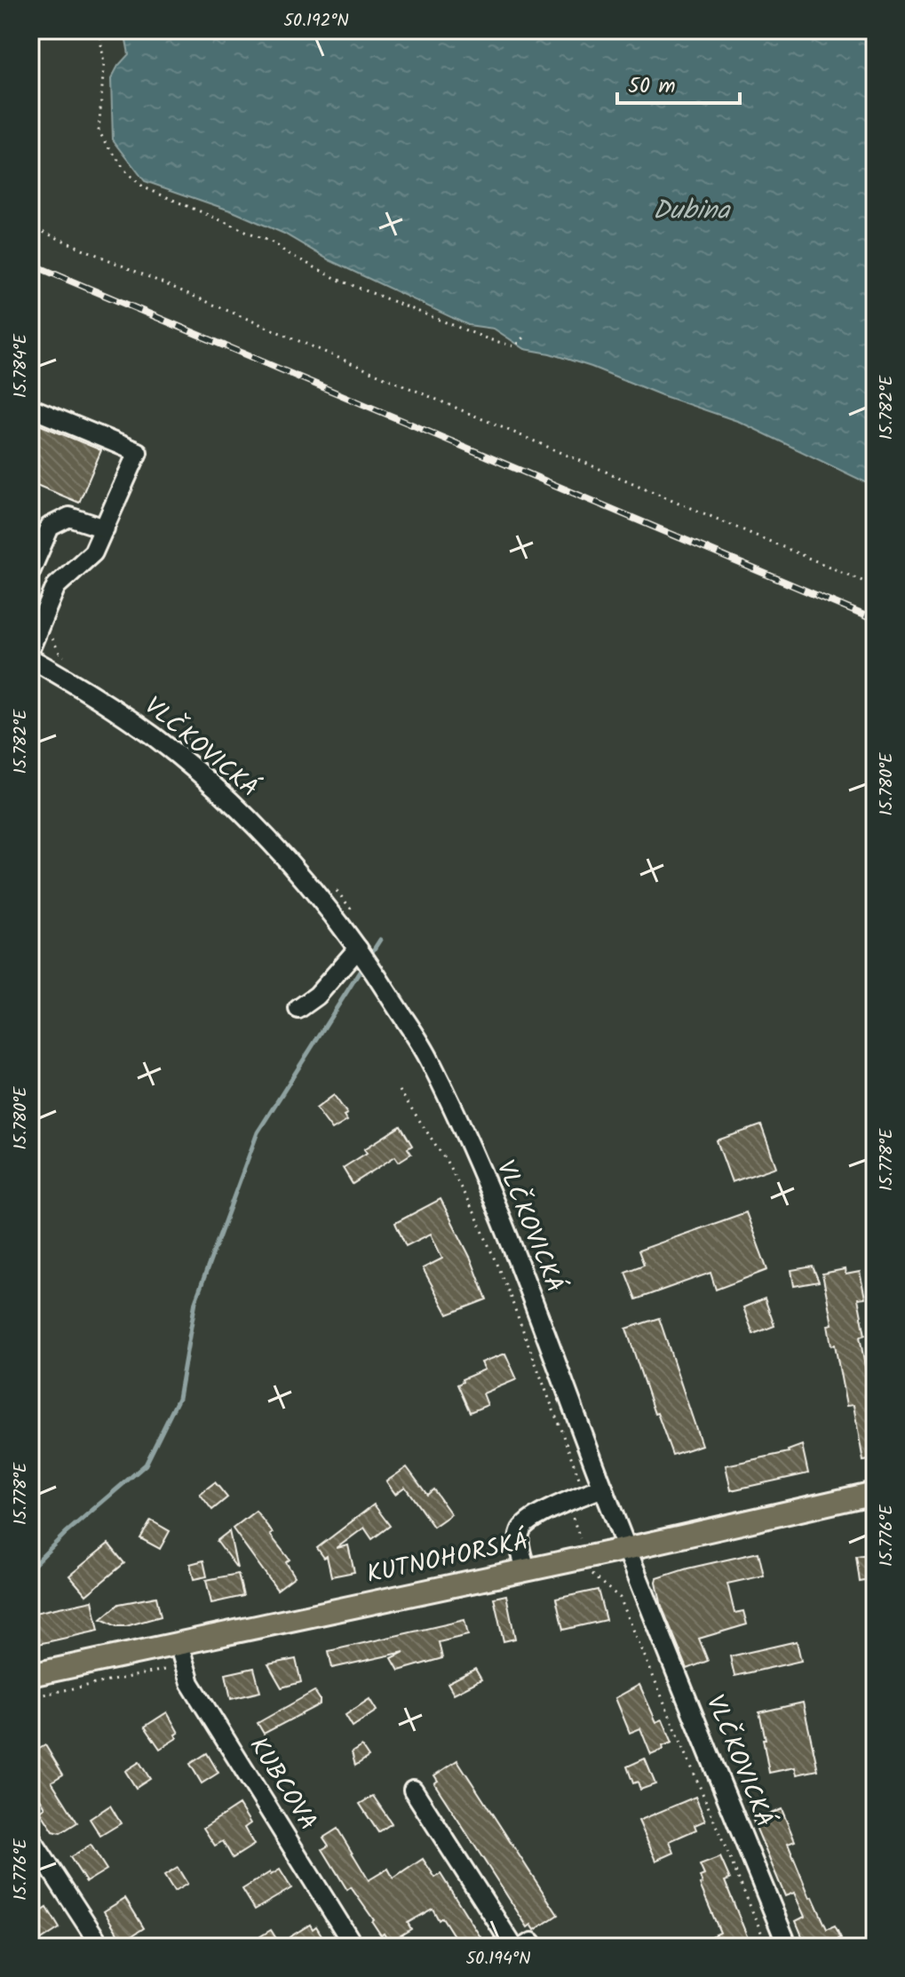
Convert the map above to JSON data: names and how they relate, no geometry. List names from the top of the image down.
{
  "streets": {
    "main road": ["KUTNOHORSKÁ"],
    "street": ["VLČKOVICKÁ", "KUBCOVA"]
  },
  "crossings": [
    ["VLČKOVICKÁ", "KUTNOHORSKÁ"],
    ["KUTNOHORSKÁ", "KUBCOVA"]
  ],
  "water": ["Dubina"],
  "scale_bar": "50 m",
  "coordinates": [
    "50.192°N",
    "15.784°E",
    "15.782°E",
    "15.780°E",
    "15.778°E",
    "15.776°E",
    "50.194°N"
  ]
}
